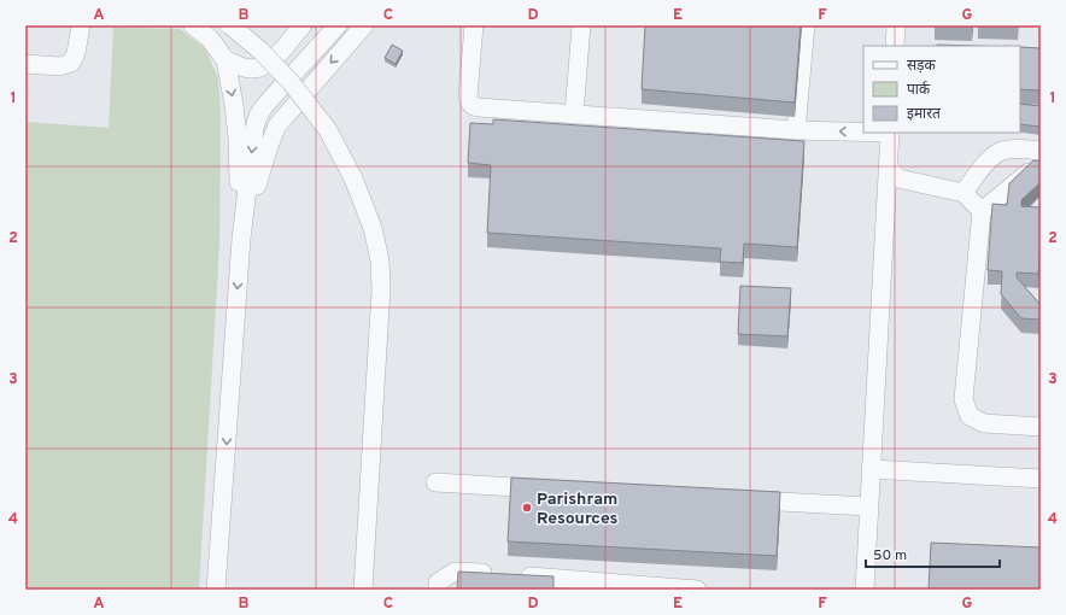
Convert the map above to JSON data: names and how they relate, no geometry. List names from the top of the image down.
{
  "places": ["Parishram Resources"],
  "legend": ["सड़क", "पार्क", "इमारत"],
  "scale_bar": "50 m",
  "grid": {
    "columns": [
      "A",
      "B",
      "C",
      "D",
      "E",
      "F",
      "G"
    ],
    "rows": [
      "1",
      "2",
      "3",
      "4"
    ]
  }
}
